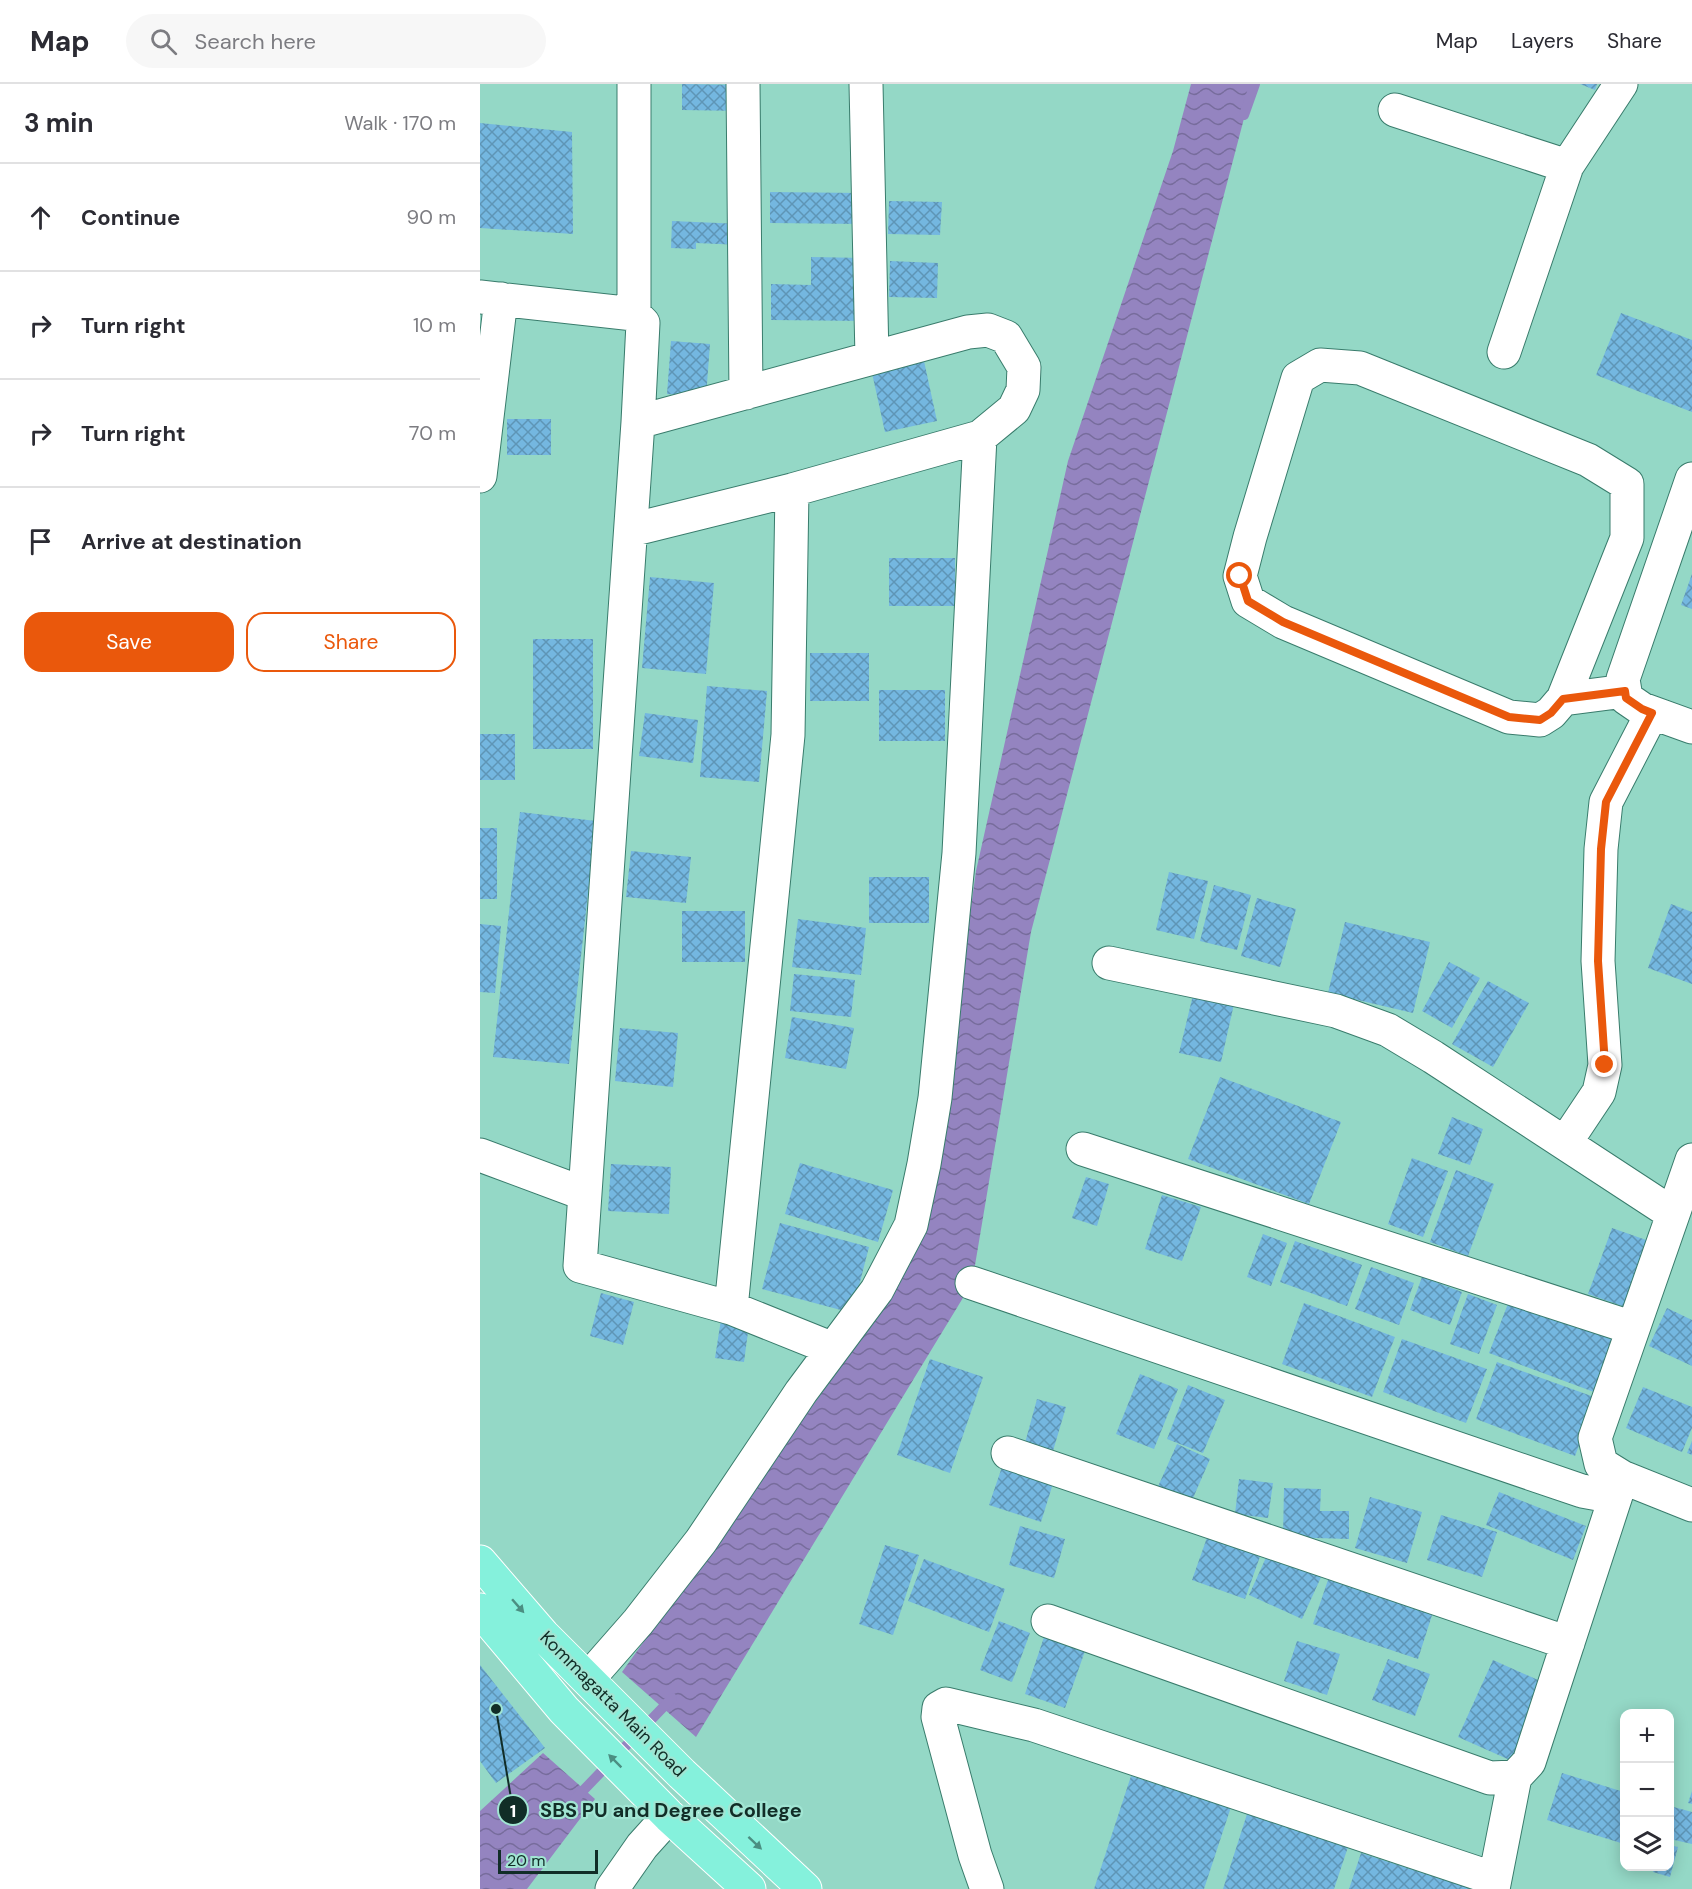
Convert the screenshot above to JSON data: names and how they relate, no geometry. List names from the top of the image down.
{
  "streets": {
    "main road": ["Kommagatta Main Road"]
  },
  "places": ["SBS PU and Degree College"],
  "scale_bar": "20 m",
  "page": {
    "header": "Map",
    "search": "Search here",
    "nav": ["Map", "Layers", "Share"],
    "heading": ["3 min", "Walk · 170 m"],
    "list": [
      ["Continue", "90 m"],
      ["Turn right", "10 m"],
      ["Turn right", "70 m"],
      "Arrive at destination"
    ],
    "buttons": ["Save", "Share"],
    "map_buttons": ["+", "−"],
    "scale": "20 m"
  }
}
